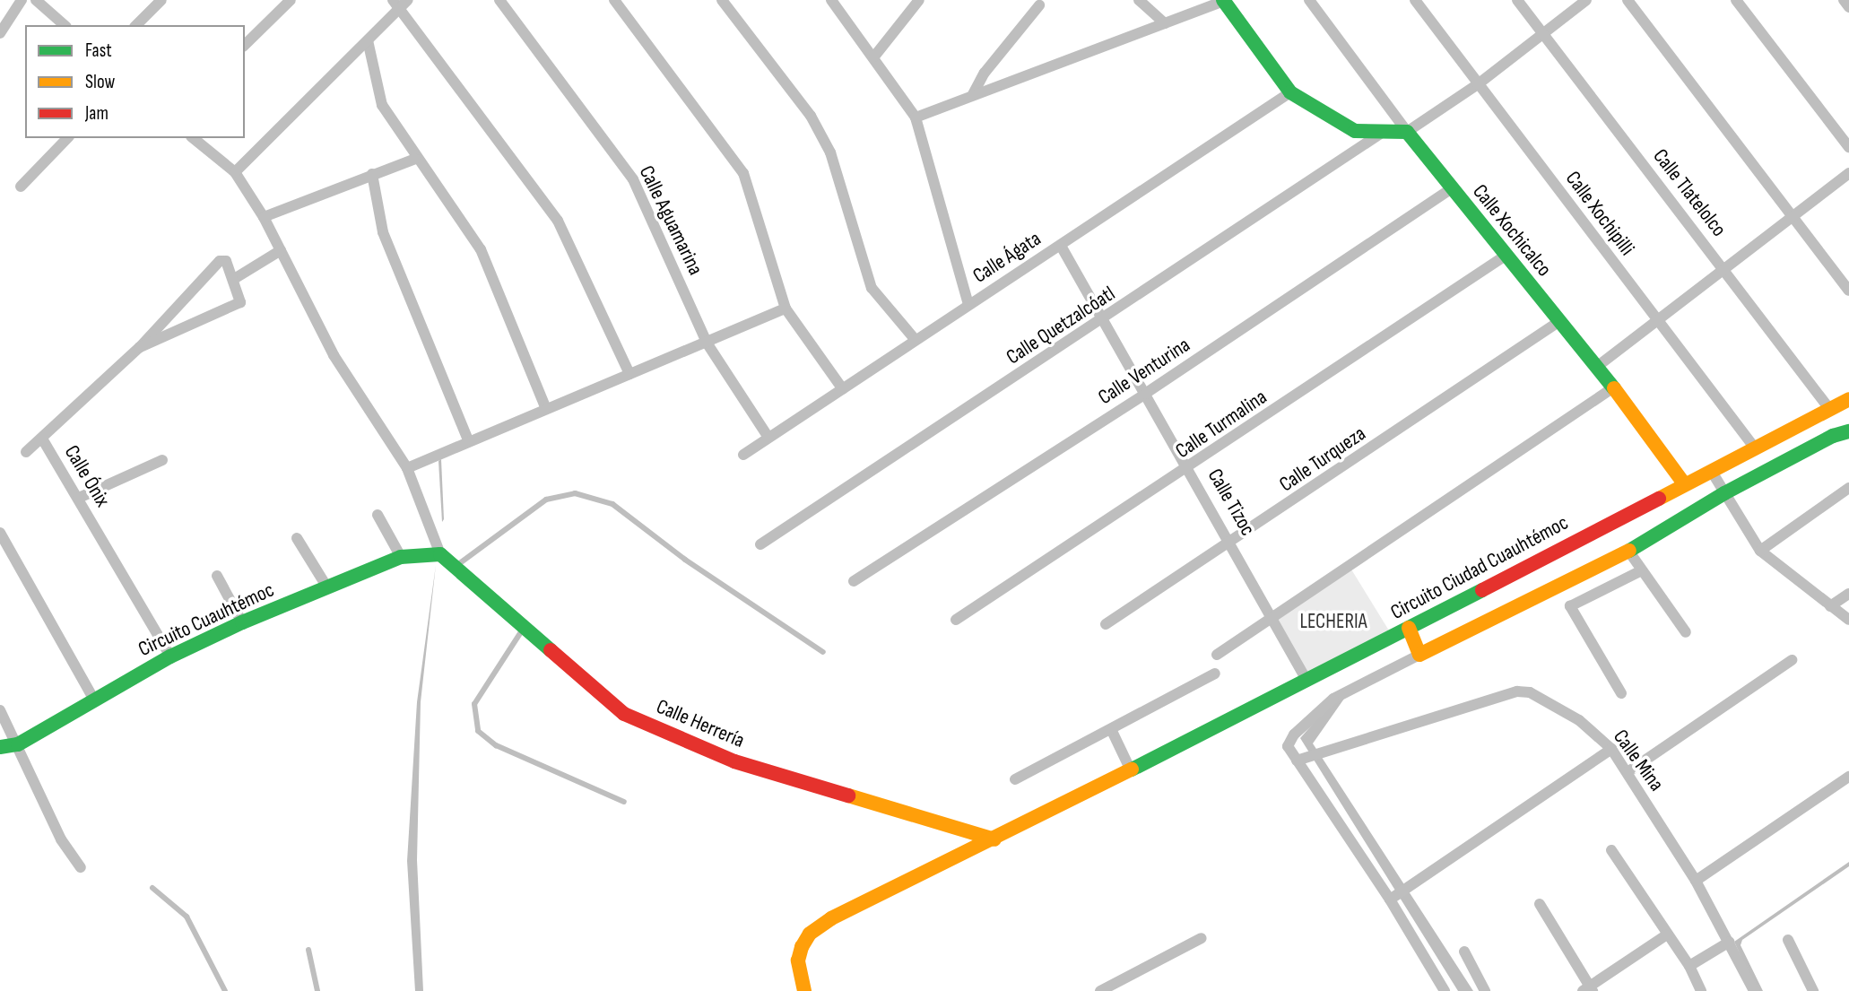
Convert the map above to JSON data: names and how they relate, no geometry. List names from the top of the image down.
{
  "streets": {
    "main road": [
      "Calle Xochicalco",
      "Circuito Ciudad Cuauhtémoc",
      "Circuito Cuauhtémoc",
      "Calle Herrería"
    ],
    "street": [
      "Calle Tlatelolco",
      "Calle Xochipilli",
      "Calle Aguamarina",
      "Calle Ágata",
      "Calle Quetzalcóatl",
      "Calle Venturina",
      "Calle Turmalina",
      "Calle Turqueza",
      "Calle Ónix",
      "Calle Tizoc",
      "Calle Mina"
    ]
  },
  "crossings": [
    ["Calle Tlatelolco", "Circuito Ciudad Cuauhtémoc"],
    ["Calle Xochipilli", "Circuito Ciudad Cuauhtémoc"],
    ["Calle Aguamarina", "Calle Ágata"],
    ["Calle Xochicalco", "Calle Venturina"],
    ["Calle Xochicalco", "Calle Turmalina"],
    ["Calle Xochicalco", "Calle Turqueza"],
    ["Calle Xochicalco", "Circuito Ciudad Cuauhtémoc"],
    ["Calle Ágata", "Calle Tizoc"],
    ["Calle Quetzalcóatl", "Calle Tizoc"],
    ["Calle Venturina", "Calle Tizoc"],
    ["Calle Turmalina", "Calle Tizoc"],
    ["Calle Turqueza", "Calle Tizoc"],
    ["Calle Ónix", "Circuito Cuauhtémoc"],
    ["Calle Tizoc", "Circuito Ciudad Cuauhtémoc"],
    ["Circuito Ciudad Cuauhtémoc", "Calle Herrería"],
    ["Circuito Cuauhtémoc", "Calle Herrería"]
  ],
  "parks": ["LECHERIA"],
  "legend": ["Fast", "Slow", "Jam"]
}
